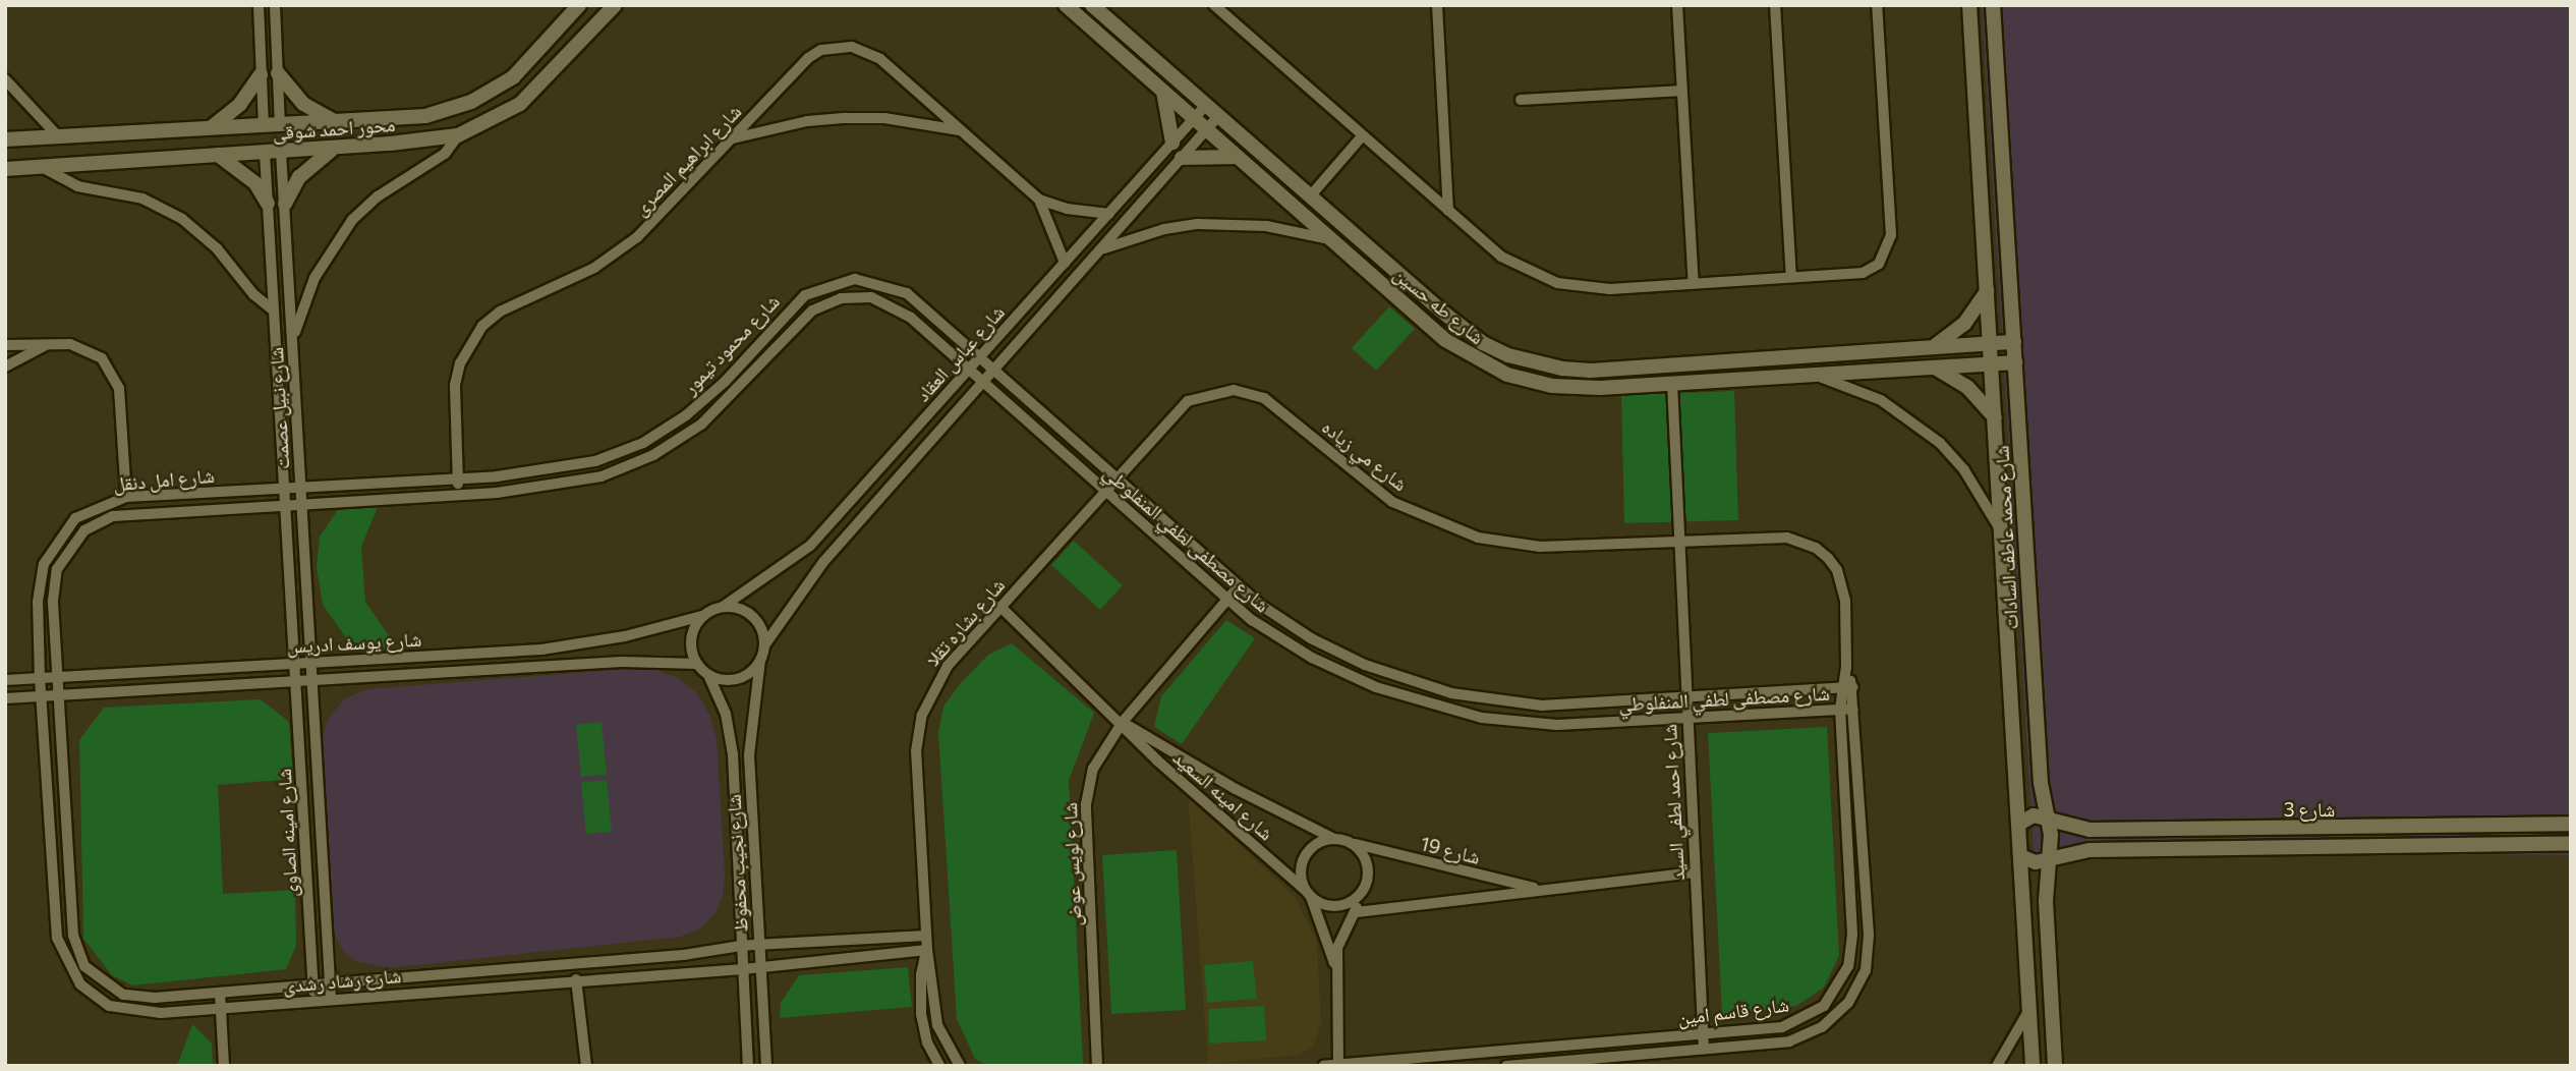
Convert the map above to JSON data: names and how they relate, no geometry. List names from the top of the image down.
{
  "streets": {
    "street": [
      "محور احمد شوقى",
      "شارع ابراهيم المصرى",
      "شارع طه حسين",
      "شارع محمود تيمور",
      "شارع عباس العقاد",
      "شارع نبيل عصمت",
      "شارع مي زياده",
      "شارع امل دنقل",
      "شارع محمد عاطف السادات",
      "شارع مصطفى لطفي المنفلوطي",
      "شارع بشاره تقلا",
      "شارع يوسف ادريس",
      "شارع امينه السعيد",
      "شارع احمد لطفي السيد",
      "شارع 3",
      "شارع امينه الصاوى",
      "شارع 19",
      "شارع نجيب محفوظ",
      "شارع لويس عوض",
      "شارع رشاد رشدى",
      "شارع قاسم امين"
    ]
  },
  "crossings": [
    ["محور احمد شوقى", "شارع نبيل عصمت"],
    ["شارع ابراهيم المصرى", "شارع محمود تيمور"],
    ["شارع ابراهيم المصرى", "شارع عباس العقاد"],
    ["شارع طه حسين", "شارع عباس العقاد"],
    ["شارع طه حسين", "شارع محمد عاطف السادات"],
    ["شارع طه حسين", "شارع احمد لطفي السيد"],
    ["شارع محمود تيمور", "شارع عباس العقاد"],
    ["شارع محمود تيمور", "شارع نبيل عصمت"],
    ["شارع محمود تيمور", "شارع امل دنقل"],
    ["شارع محمود تيمور", "شارع مصطفى لطفي المنفلوطي"],
    ["شارع عباس العقاد", "شارع مصطفى لطفي المنفلوطي"],
    ["شارع عباس العقاد", "شارع يوسف ادريس"],
    ["شارع عباس العقاد", "شارع نجيب محفوظ"],
    ["شارع نبيل عصمت", "شارع امل دنقل"],
    ["شارع نبيل عصمت", "شارع يوسف ادريس"],
    ["شارع نبيل عصمت", "شارع امينه الصاوى"],
    ["شارع مي زياده", "شارع مصطفى لطفي المنفلوطي"],
    ["شارع مي زياده", "شارع بشاره تقلا"],
    ["شارع مي زياده", "شارع احمد لطفي السيد"],
    ["شارع مي زياده", "شارع قاسم امين"],
    ["شارع امل دنقل", "شارع يوسف ادريس"],
    ["شارع امل دنقل", "شارع رشاد رشدى"],
    ["شارع محمد عاطف السادات", "شارع 3"],
    ["شارع مصطفى لطفي المنفلوطي", "شارع بشاره تقلا"],
    ["شارع مصطفى لطفي المنفلوطي", "شارع احمد لطفي السيد"],
    ["شارع مصطفى لطفي المنفلوطي", "شارع لويس عوض"],
    ["شارع مصطفى لطفي المنفلوطي", "شارع قاسم امين"],
    ["شارع بشاره تقلا", "شارع امينه السعيد"],
    ["شارع بشاره تقلا", "شارع رشاد رشدى"],
    ["شارع يوسف ادريس", "شارع امينه الصاوى"],
    ["شارع يوسف ادريس", "شارع نجيب محفوظ"],
    ["شارع يوسف ادريس", "شارع رشاد رشدى"],
    ["شارع امينه السعيد", "شارع 19"],
    ["شارع امينه السعيد", "شارع لويس عوض"],
    ["شارع احمد لطفي السيد", "شارع 19"],
    ["شارع احمد لطفي السيد", "شارع قاسم امين"],
    ["شارع امينه الصاوى", "شارع رشاد رشدى"],
    ["شارع نجيب محفوظ", "شارع رشاد رشدى"]
  ]
}
